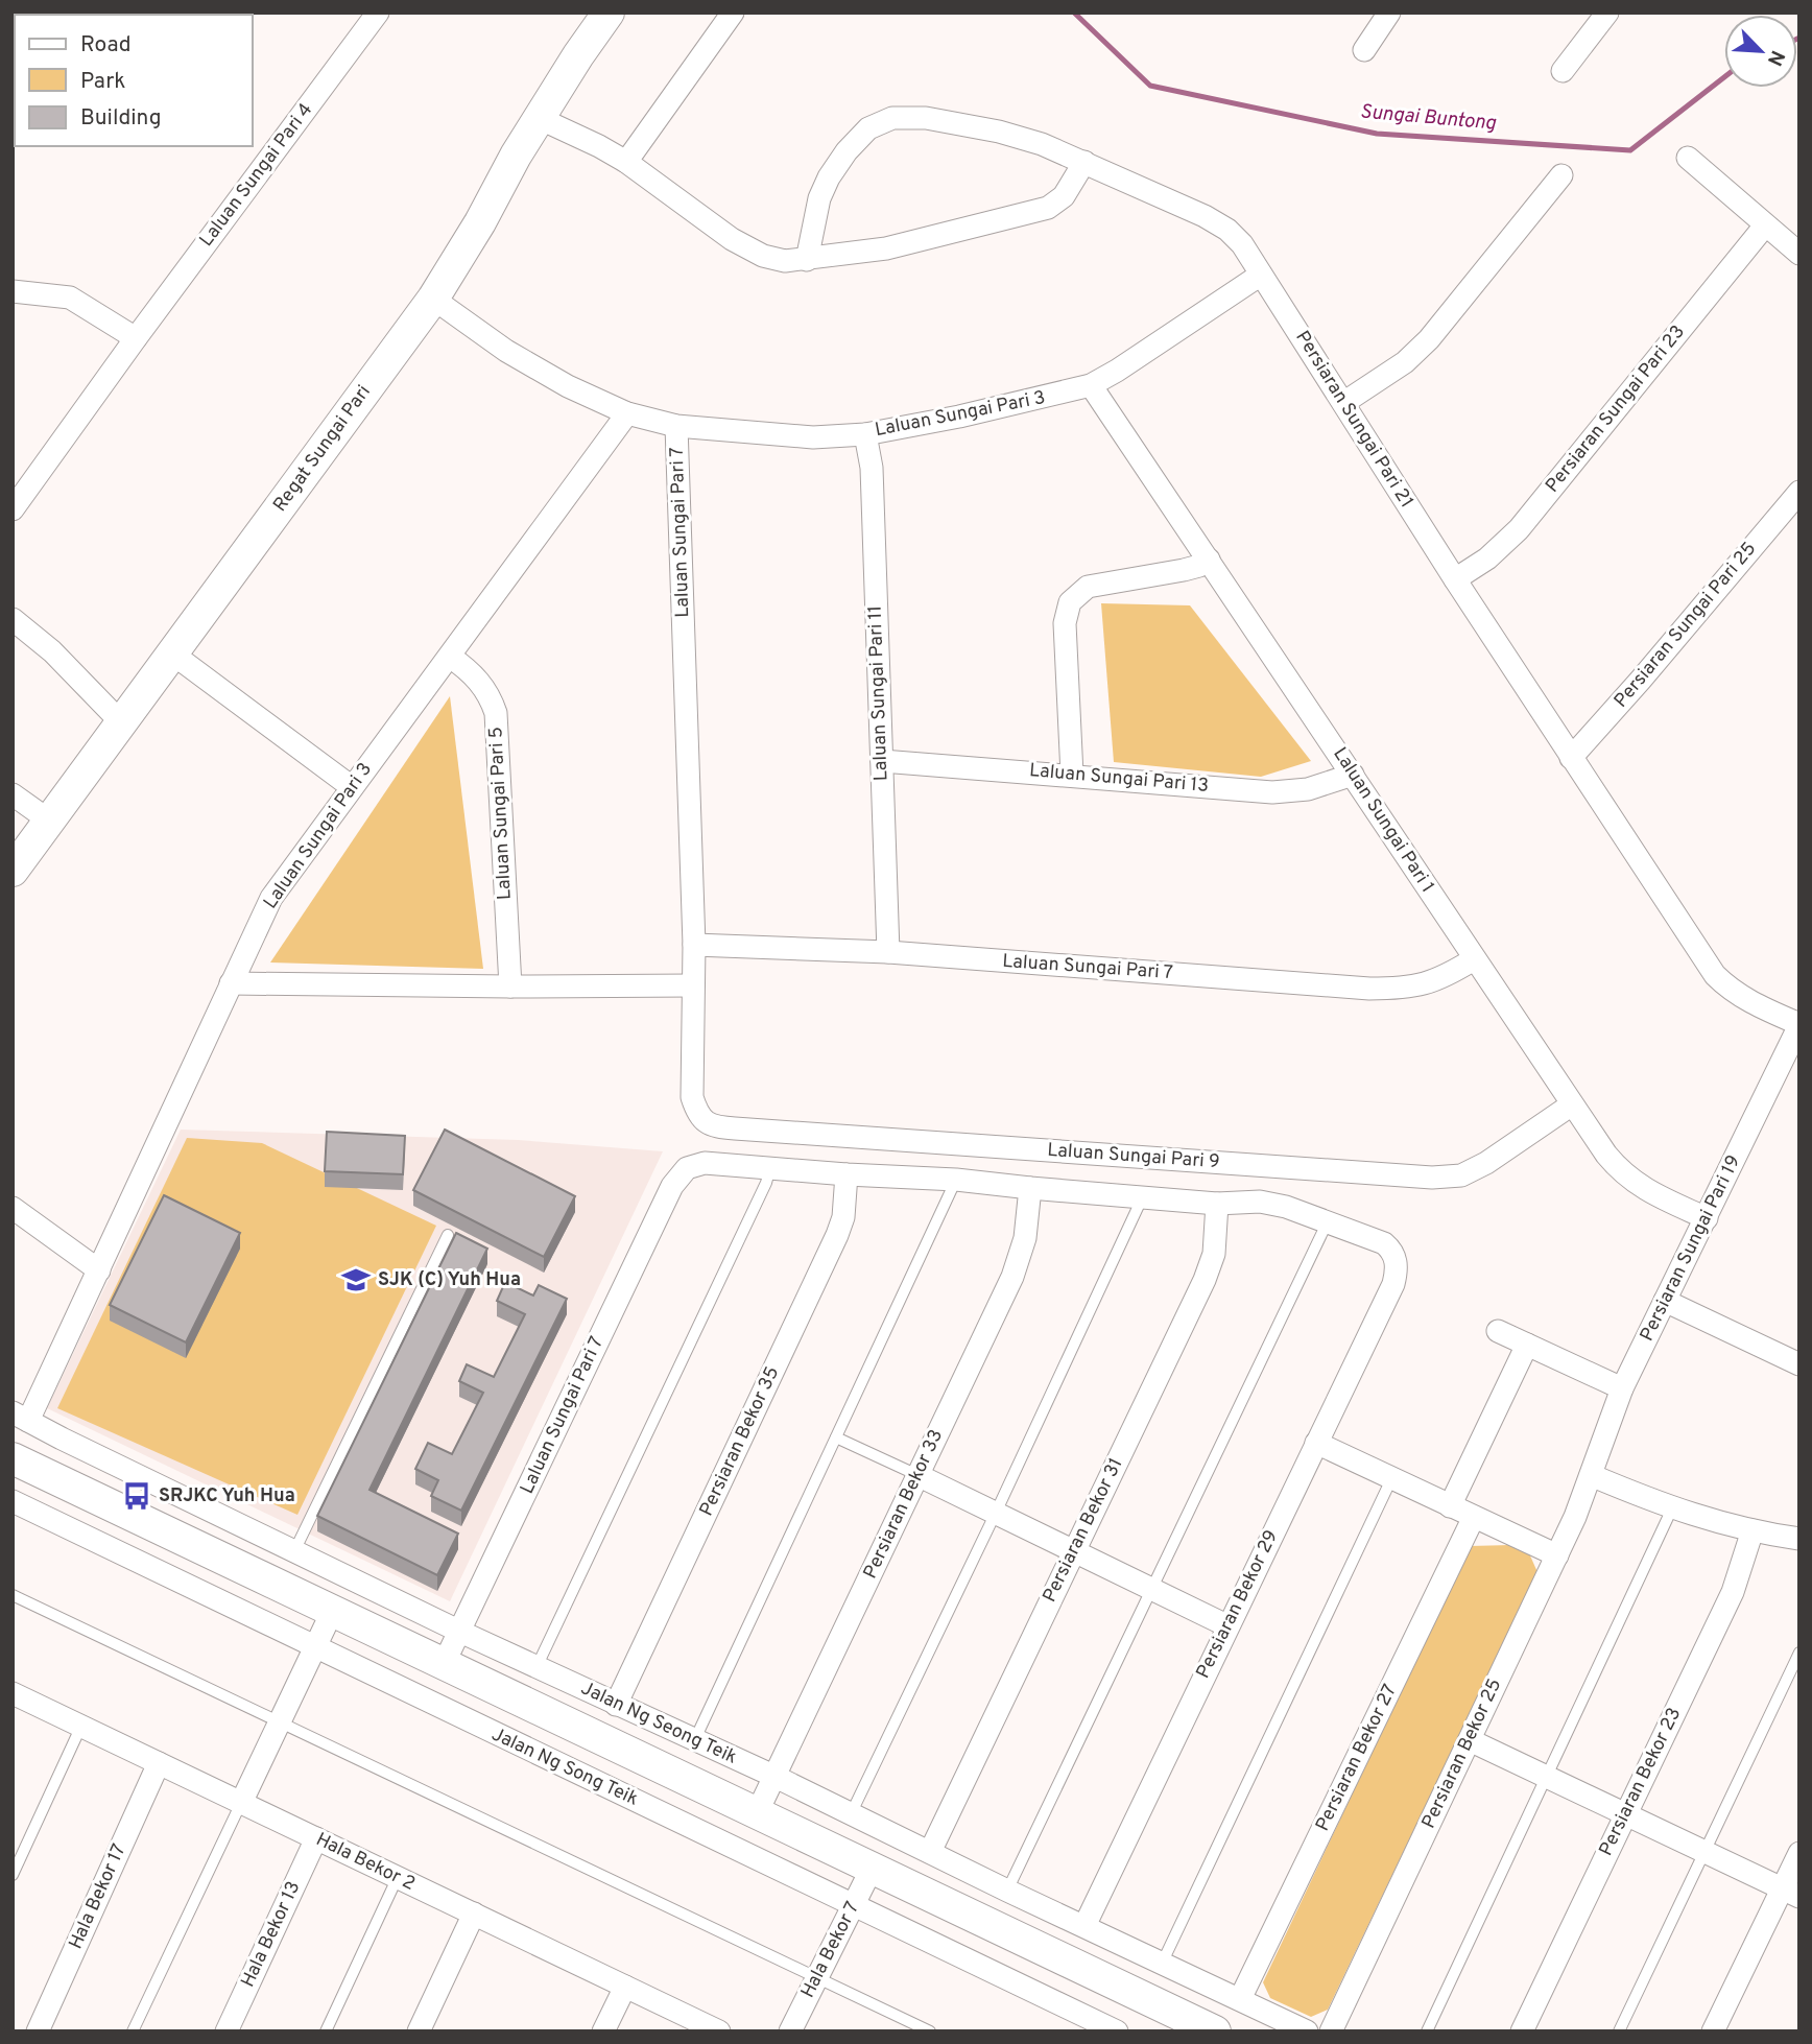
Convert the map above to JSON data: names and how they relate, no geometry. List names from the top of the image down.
{
  "streets": {
    "main road": ["Regat Sungai Pari", "Jalan Ng Seong Teik"],
    "street": [
      "Laluan Sungai Pari 4",
      "Persiaran Sungai Pari 23",
      "Laluan Sungai Pari 3",
      "Persiaran Sungai Pari 21",
      "Laluan Sungai Pari 7",
      "Persiaran Sungai Pari 25",
      "Laluan Sungai Pari 11",
      "Laluan Sungai Pari 13",
      "Laluan Sungai Pari 5",
      "Laluan Sungai Pari 1",
      "Laluan Sungai Pari 9",
      "Persiaran Sungai Pari 19",
      "Persiaran Bekor 35",
      "Persiaran Bekor 33",
      "Persiaran Bekor 31",
      "Persiaran Bekor 29",
      "Persiaran Bekor 25",
      "Persiaran Bekor 27",
      "Jalan Ng Song Teik",
      "Persiaran Bekor 23",
      "Hala Bekor 2",
      "Hala Bekor 17",
      "Hala Bekor 13",
      "Hala Bekor 7"
    ]
  },
  "crossings": [
    ["Persiaran Sungai Pari 23", "Persiaran Sungai Pari 21"],
    ["Laluan Sungai Pari 3", "Persiaran Sungai Pari 21"],
    ["Laluan Sungai Pari 3", "Regat Sungai Pari"],
    ["Laluan Sungai Pari 3", "Laluan Sungai Pari 7"],
    ["Laluan Sungai Pari 3", "Laluan Sungai Pari 11"],
    ["Laluan Sungai Pari 3", "Laluan Sungai Pari 5"],
    ["Laluan Sungai Pari 3", "Laluan Sungai Pari 1"],
    ["Laluan Sungai Pari 3", "Jalan Ng Seong Teik"],
    ["Persiaran Sungai Pari 21", "Persiaran Sungai Pari 25"],
    ["Persiaran Sungai Pari 21", "Persiaran Sungai Pari 19"],
    ["Laluan Sungai Pari 7", "Laluan Sungai Pari 11"],
    ["Laluan Sungai Pari 7", "Laluan Sungai Pari 1"],
    ["Laluan Sungai Pari 7", "Laluan Sungai Pari 9"],
    ["Laluan Sungai Pari 7", "Jalan Ng Seong Teik"],
    ["Laluan Sungai Pari 11", "Laluan Sungai Pari 13"],
    ["Laluan Sungai Pari 13", "Laluan Sungai Pari 1"],
    ["Laluan Sungai Pari 1", "Laluan Sungai Pari 9"],
    ["Laluan Sungai Pari 1", "Persiaran Sungai Pari 19"],
    ["Persiaran Sungai Pari 19", "Persiaran Bekor 25"],
    ["Persiaran Bekor 35", "Jalan Ng Seong Teik"],
    ["Persiaran Bekor 33", "Jalan Ng Seong Teik"],
    ["Persiaran Bekor 31", "Jalan Ng Seong Teik"],
    ["Persiaran Bekor 29", "Jalan Ng Seong Teik"],
    ["Jalan Ng Seong Teik", "Persiaran Bekor 27"],
    ["Jalan Ng Seong Teik", "Hala Bekor 7"],
    ["Jalan Ng Song Teik", "Hala Bekor 7"],
    ["Hala Bekor 2", "Hala Bekor 17"],
    ["Hala Bekor 2", "Hala Bekor 13"]
  ],
  "water": ["Sungai Buntong"],
  "places": {
    "school or university": ["SJK (C) Yuh Hua"],
    "bus stop": ["SRJKC Yuh Hua"]
  },
  "legend": ["Road", "Park", "Building"],
  "north": "bottom right"
}
